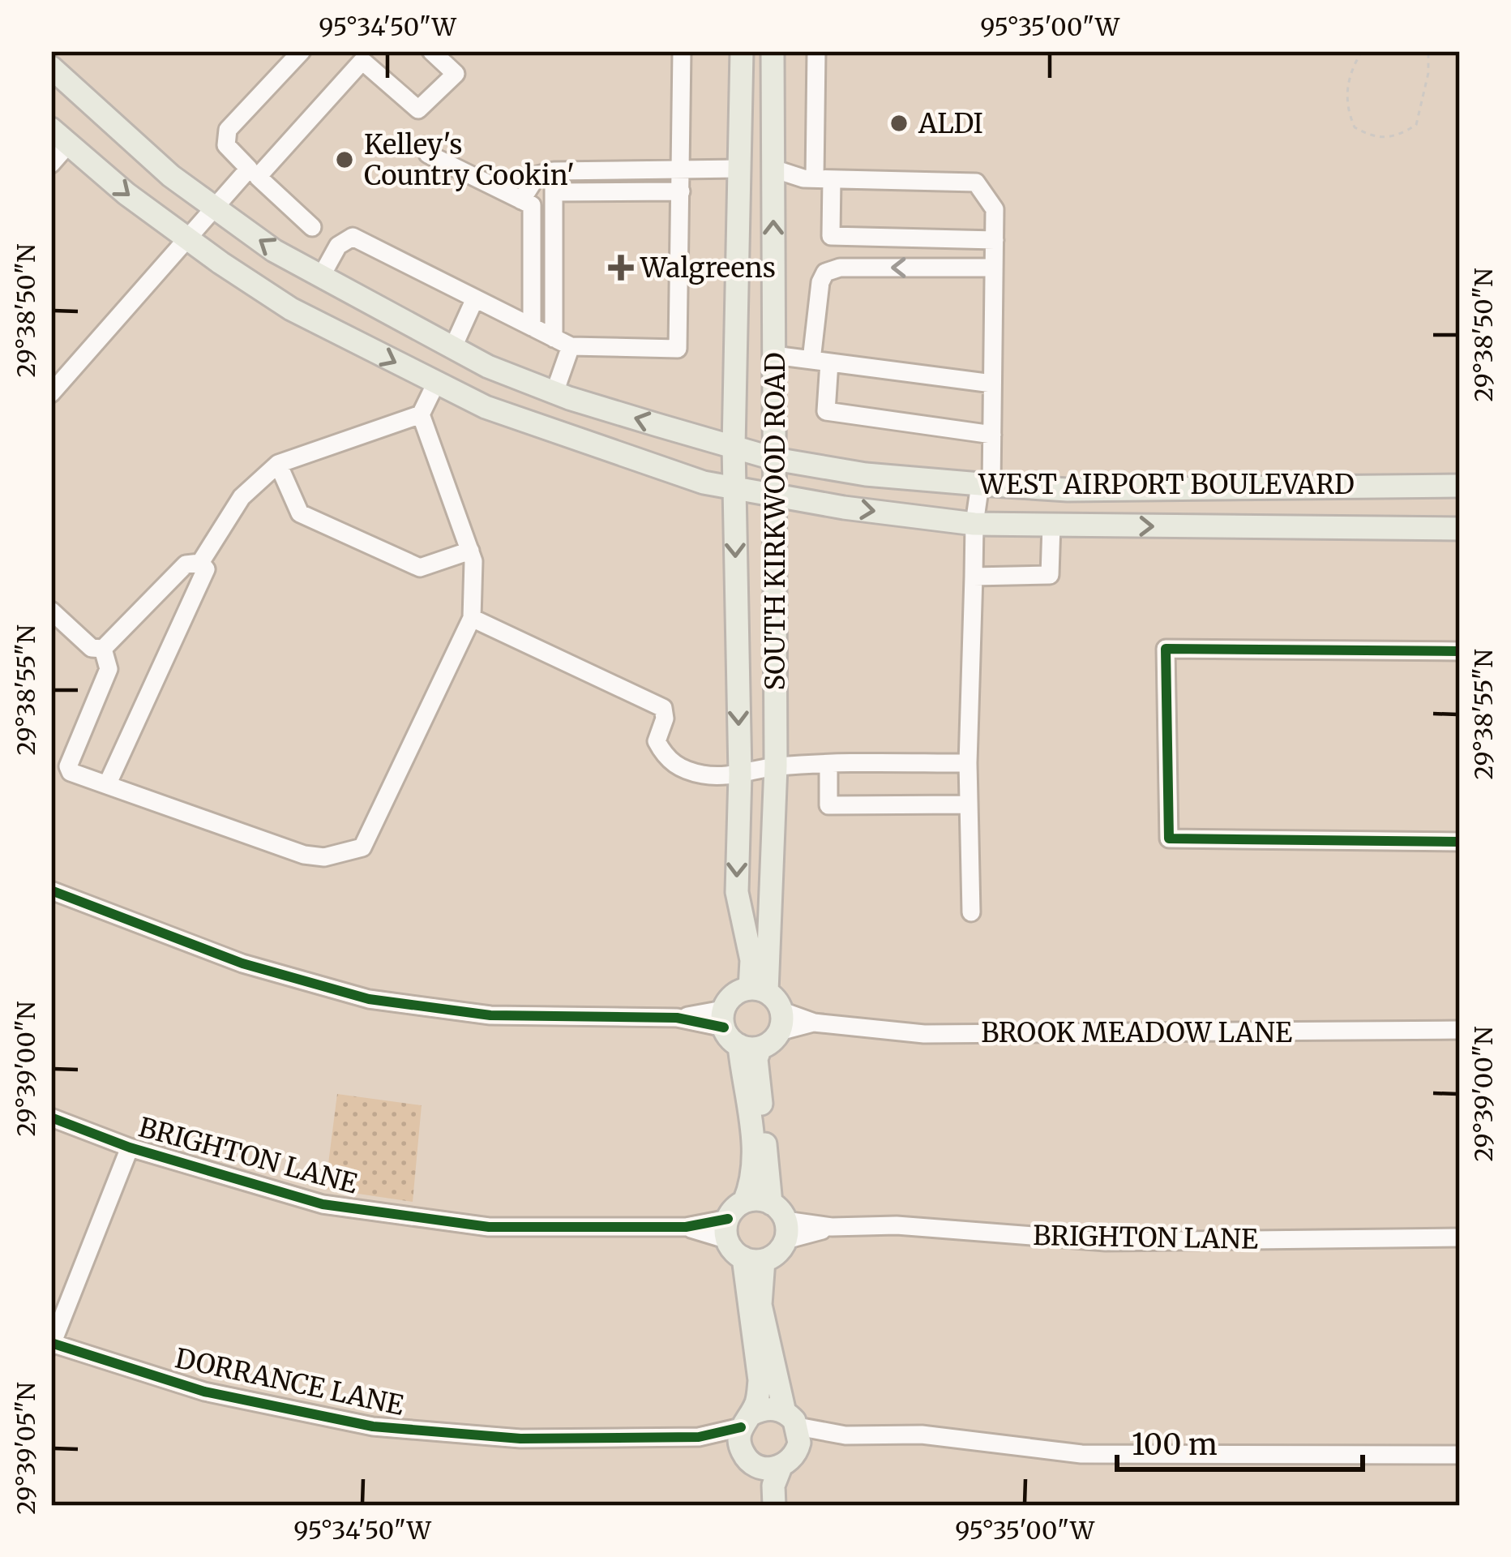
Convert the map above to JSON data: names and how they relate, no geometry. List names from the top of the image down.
{
  "streets": {
    "main road": ["WEST AIRPORT BOULEVARD", "SOUTH KIRKWOOD ROAD"],
    "street": ["BROOK MEADOW LANE", "BRIGHTON LANE", "DORRANCE LANE"]
  },
  "crossings": [
    ["WEST AIRPORT BOULEVARD", "SOUTH KIRKWOOD ROAD"],
    ["SOUTH KIRKWOOD ROAD", "BROOK MEADOW LANE"]
  ],
  "places": {
    "other": ["ALDI", "Kelley's Country Cookin'"],
    "health": ["Walgreens"]
  },
  "scale_bar": "100 m",
  "coordinates": [
    "95°34'50\"W",
    "95°35'00\"W",
    "29°38'50\"N",
    "29°38'55\"N",
    "29°39'00\"N",
    "29°39'05\"N"
  ]
}
